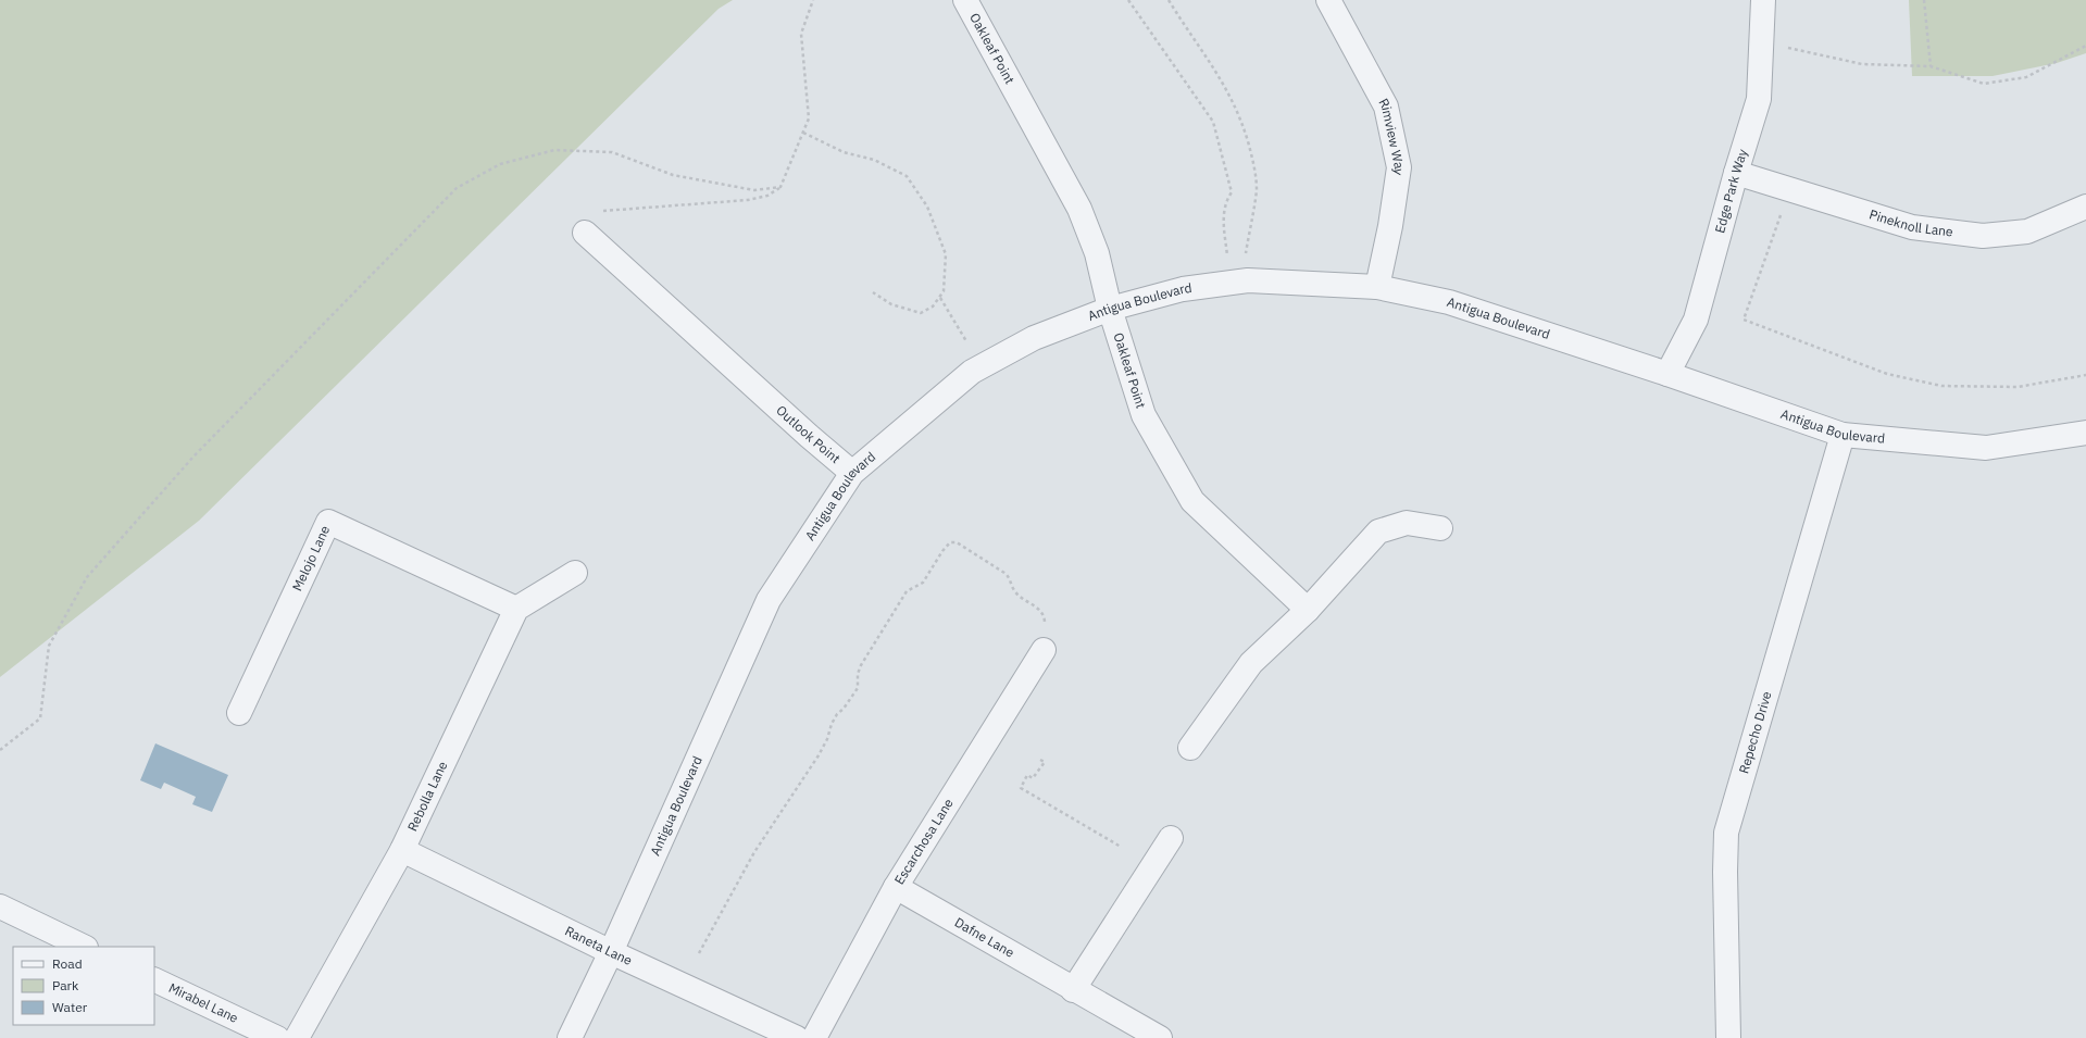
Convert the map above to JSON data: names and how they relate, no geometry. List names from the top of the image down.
{
  "streets": {
    "street": [
      "Oakleaf Point",
      "Rimview Way",
      "Edge Park Way",
      "Pineknoll Lane",
      "Antigua Boulevard",
      "Outlook Point",
      "Melojo Lane",
      "Repecho Drive",
      "Rebolla Lane",
      "Escarchosa Lane",
      "Dafne Lane",
      "Raneta Lane",
      "Mirabel Lane"
    ]
  },
  "crossings": [
    ["Oakleaf Point", "Antigua Boulevard"],
    ["Rimview Way", "Antigua Boulevard"],
    ["Edge Park Way", "Pineknoll Lane"],
    ["Edge Park Way", "Antigua Boulevard"],
    ["Antigua Boulevard", "Outlook Point"],
    ["Antigua Boulevard", "Repecho Drive"],
    ["Antigua Boulevard", "Raneta Lane"],
    ["Melojo Lane", "Rebolla Lane"],
    ["Rebolla Lane", "Raneta Lane"],
    ["Escarchosa Lane", "Dafne Lane"]
  ],
  "legend": ["Road", "Park", "Water"]
}
